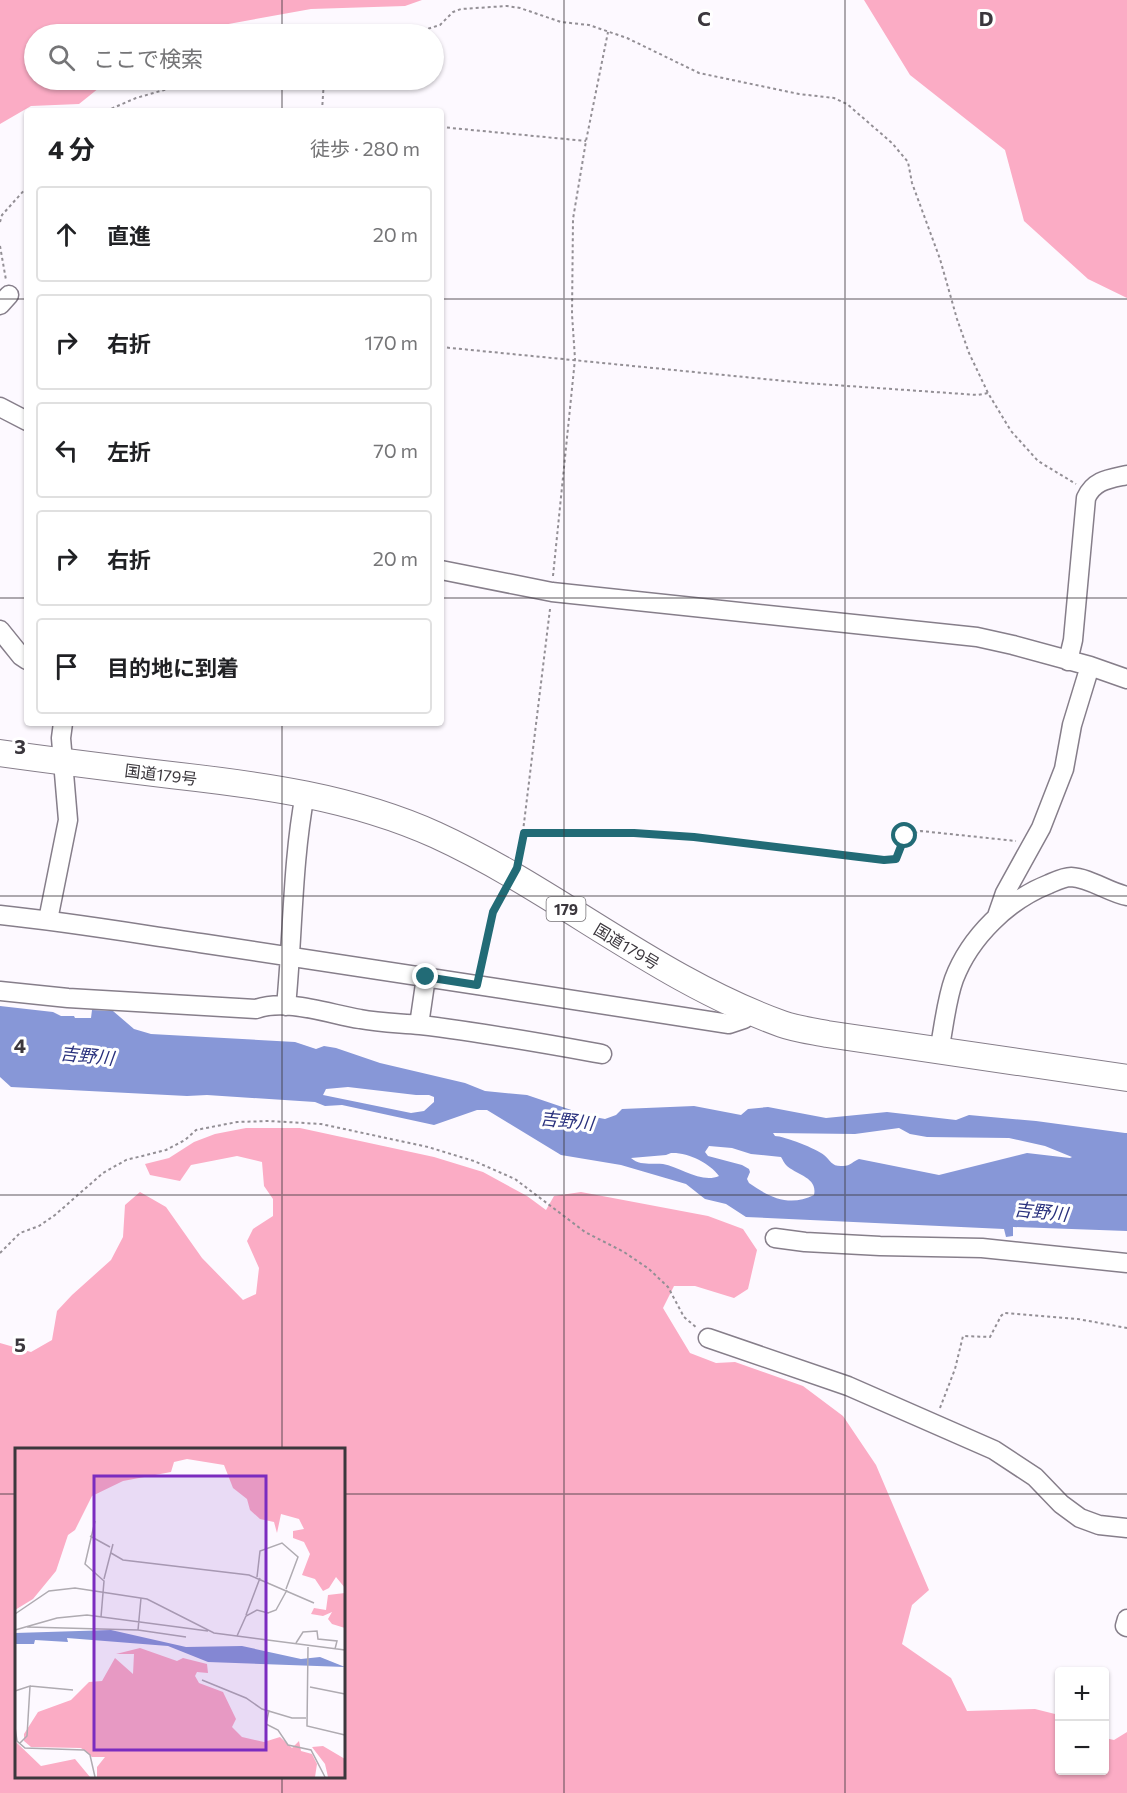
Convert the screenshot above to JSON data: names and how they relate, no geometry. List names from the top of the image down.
{
  "streets": {
    "highway": ["国道179号", "179"]
  },
  "water": ["吉野川"],
  "page": {
    "search": "ここで検索",
    "heading": ["4 分", "徒歩 · 280 m"],
    "list": [
      ["直進", "20 m"],
      ["右折", "170 m"],
      ["左折", "70 m"],
      ["右折", "20 m"],
      "目的地に到着"
    ],
    "map_buttons": ["+", "−"]
  },
  "grid": {
    "columns": ["C", "D"],
    "rows": ["3", "4", "5"]
  }
}
